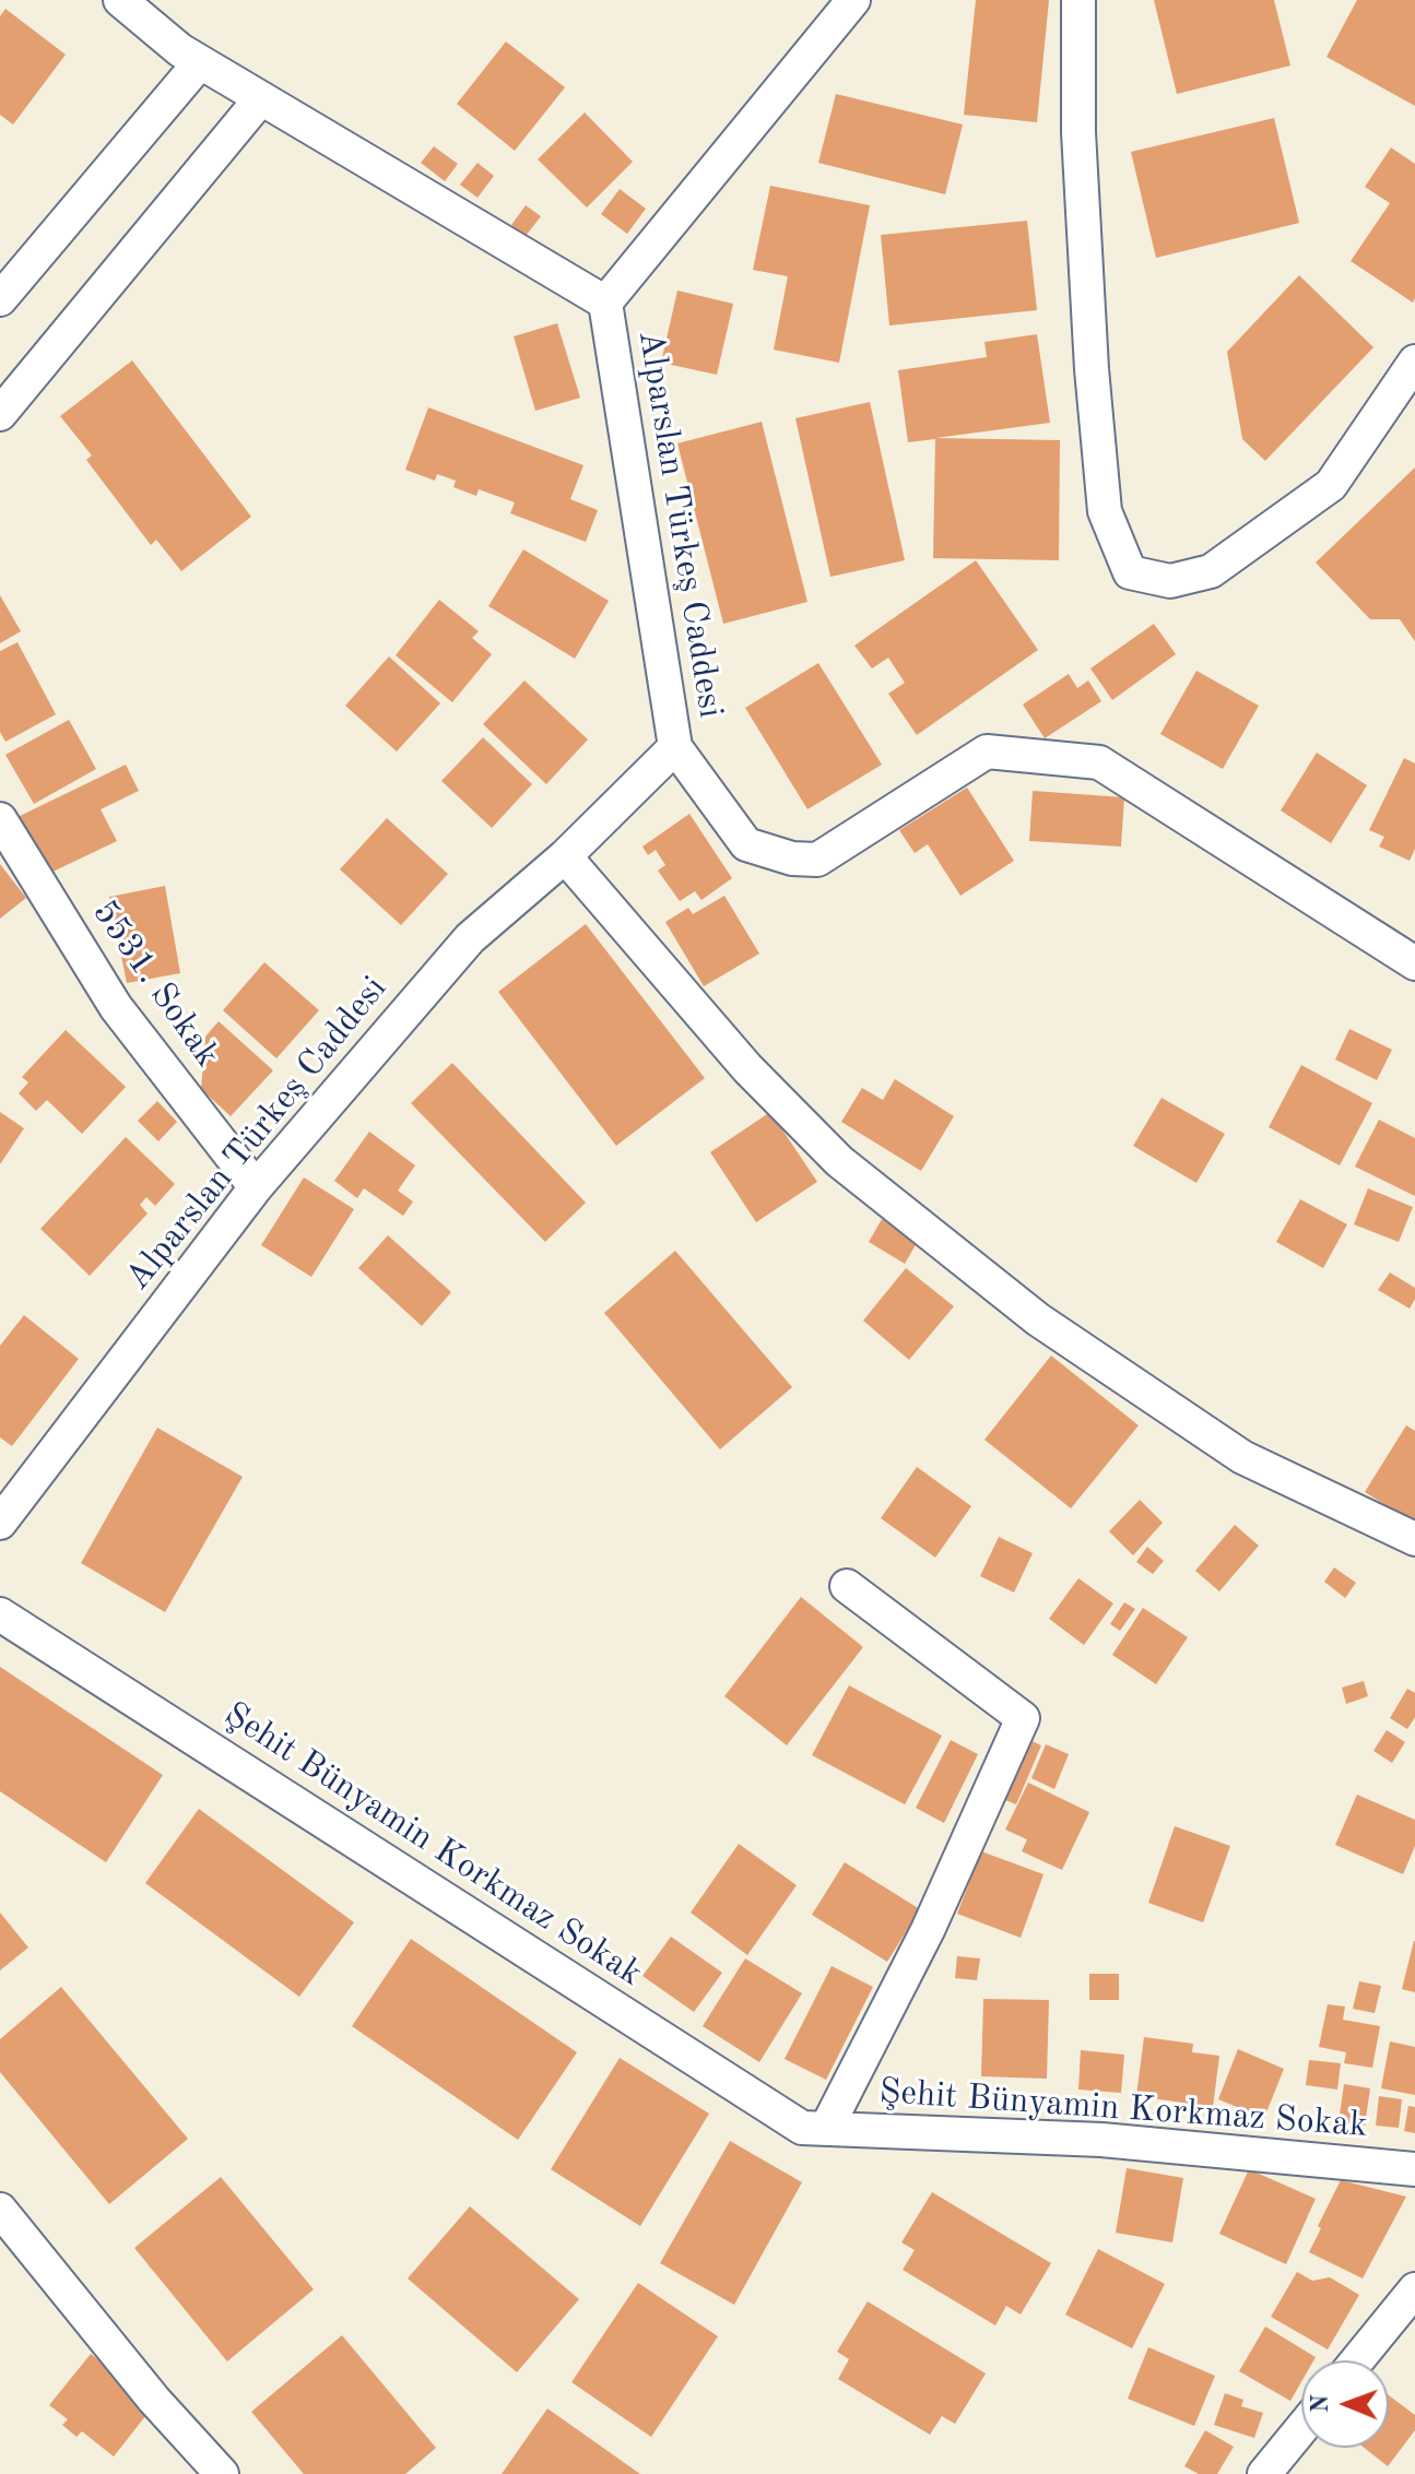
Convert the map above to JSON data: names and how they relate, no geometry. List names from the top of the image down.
{
  "streets": {
    "street": ["Alparslan Türkeş Caddesi", "5531. Sokak", "Şehit Bünyamin Korkmaz Sokak"]
  },
  "crossings": [
    ["Alparslan Türkeş Caddesi", "5531. Sokak"]
  ],
  "north": "left"
}
